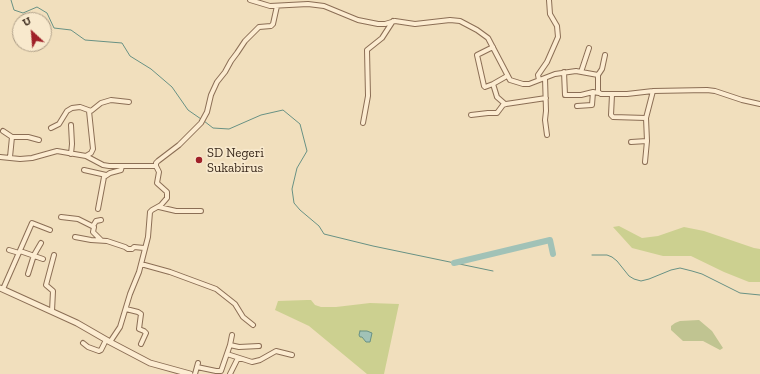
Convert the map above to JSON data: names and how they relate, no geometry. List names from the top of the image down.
{
  "places": ["SD Negeri Sukabirus"],
  "north": "top left"
}
